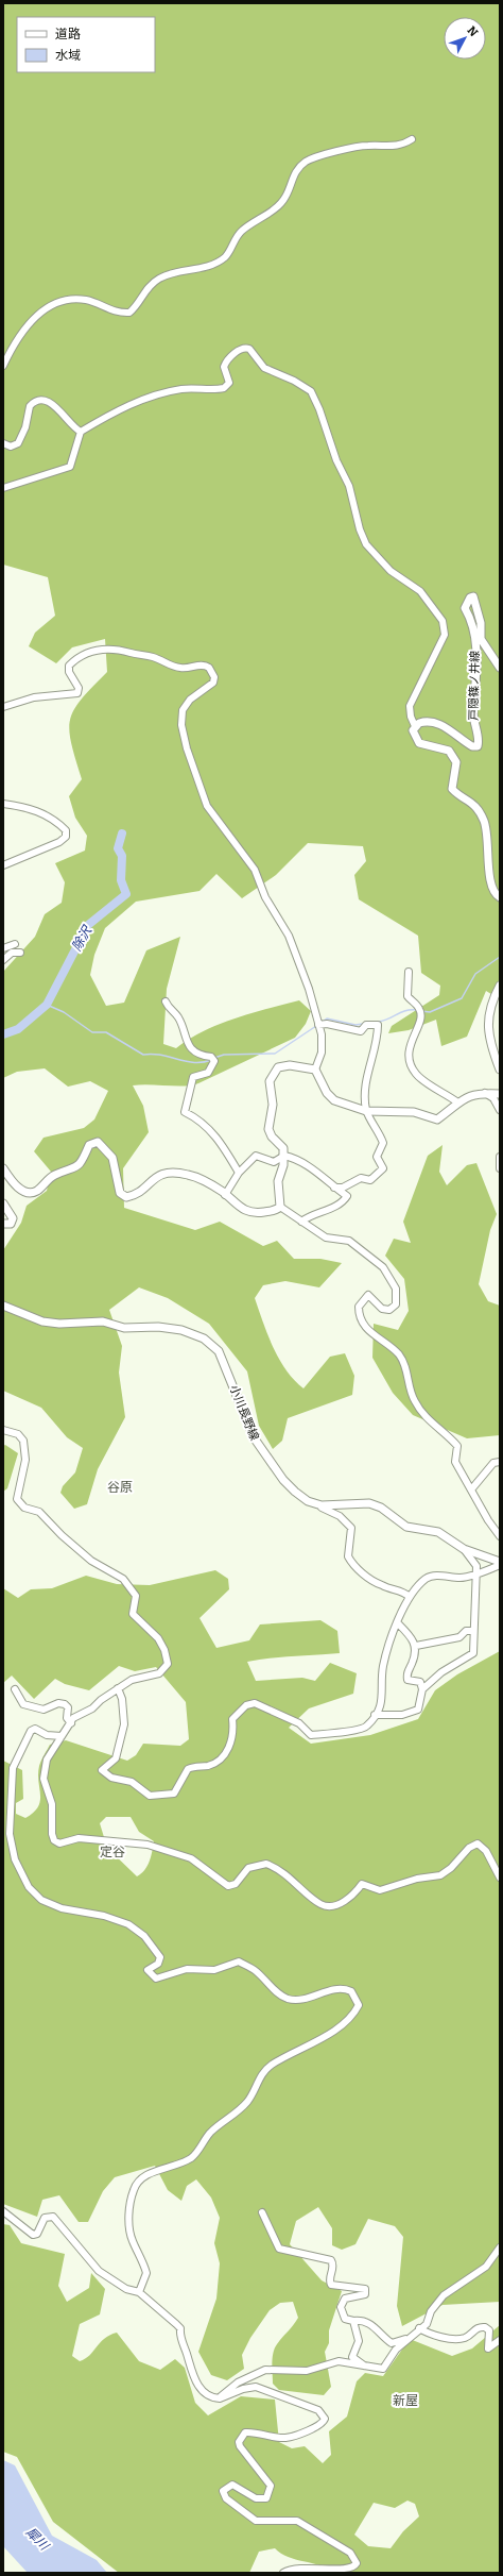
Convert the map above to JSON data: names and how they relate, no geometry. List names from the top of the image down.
{
  "streets": {
    "main road": ["戸隠篠ノ井線", "小川長野線"]
  },
  "districts": ["谷原", "定谷", "新屋"],
  "water": ["除沢", "犀川"],
  "legend": ["道路", "水域"],
  "north": "top right"
}
